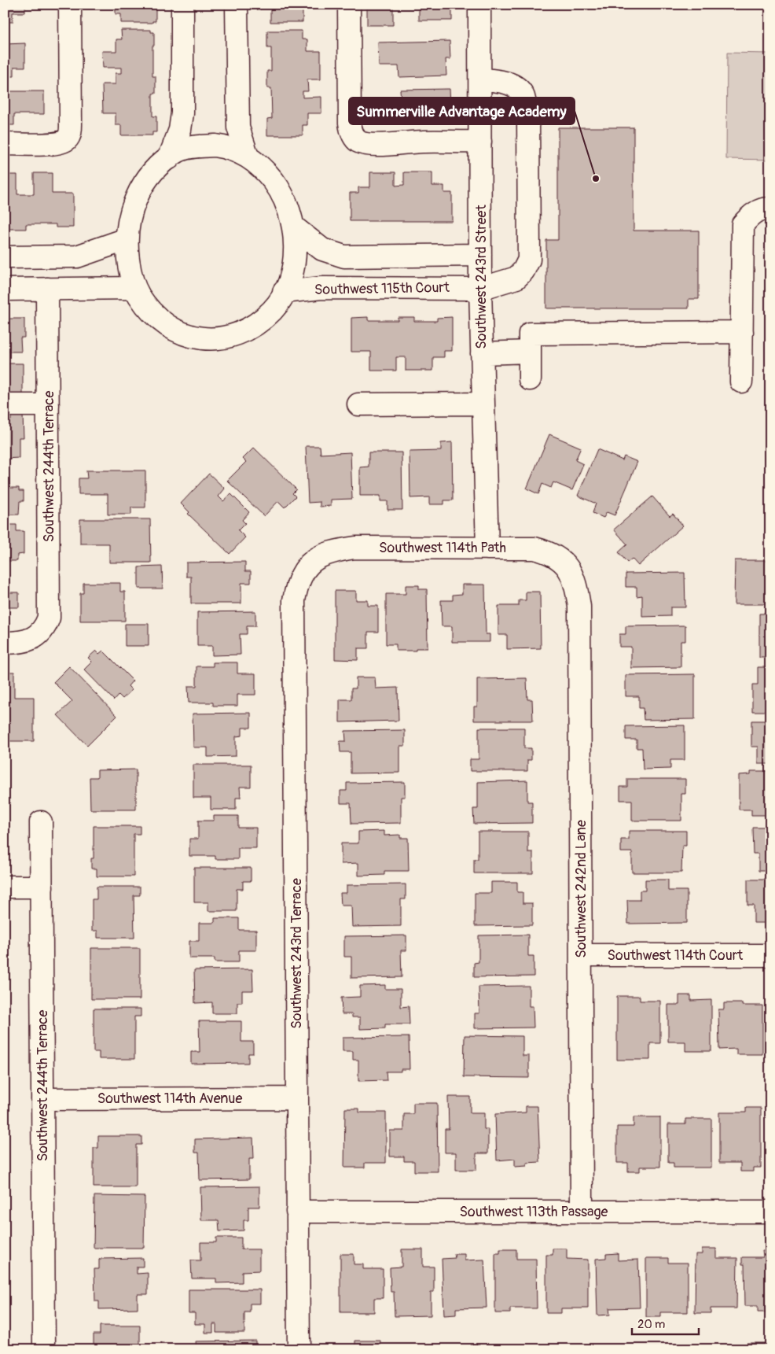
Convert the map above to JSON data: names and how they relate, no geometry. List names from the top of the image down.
{
  "streets": {
    "street": [
      "Southwest 243rd Street",
      "Southwest 115th Court",
      "Southwest 244th Terrace",
      "Southwest 114th Path",
      "Southwest 242nd Lane",
      "Southwest 243rd Terrace",
      "Southwest 114th Court",
      "Southwest 114th Avenue",
      "Southwest 113th Passage"
    ]
  },
  "crossings": [
    ["Southwest 243rd Street", "Southwest 115th Court"],
    ["Southwest 243rd Street", "Southwest 114th Path"],
    ["Southwest 244th Terrace", "Southwest 114th Avenue"],
    ["Southwest 114th Path", "Southwest 242nd Lane"],
    ["Southwest 114th Path", "Southwest 243rd Terrace"],
    ["Southwest 242nd Lane", "Southwest 114th Court"],
    ["Southwest 242nd Lane", "Southwest 113th Passage"],
    ["Southwest 243rd Terrace", "Southwest 114th Avenue"],
    ["Southwest 243rd Terrace", "Southwest 113th Passage"]
  ],
  "places": ["Summerville Advantage Academy"],
  "scale_bar": "20 m"
}
